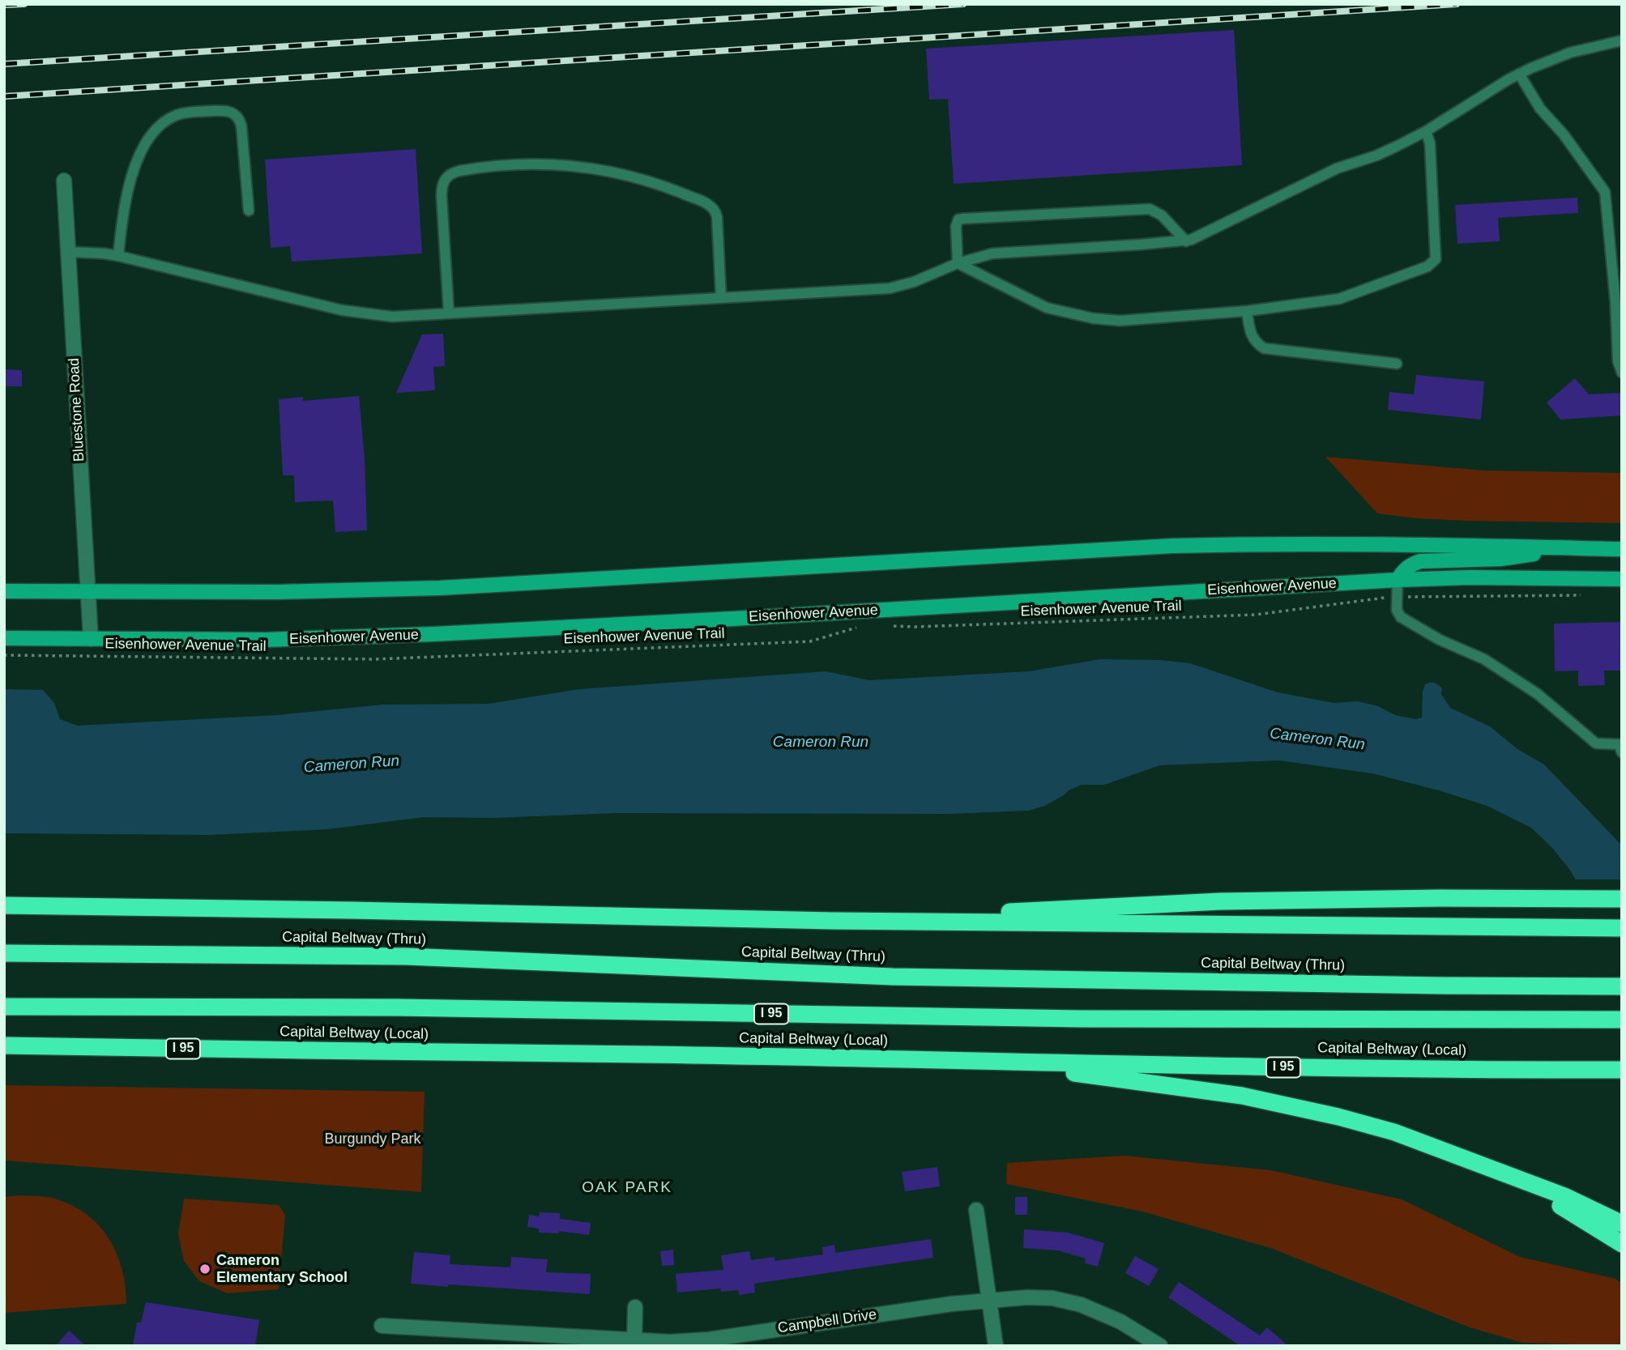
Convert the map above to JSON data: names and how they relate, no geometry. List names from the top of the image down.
{
  "streets": {
    "highway": ["Capital Beltway (Thru)", "I 95", "Capital Beltway (Local)"],
    "main road": ["Eisenhower Avenue"],
    "street": ["Bluestone Road", "Campbell Drive"],
    "path": ["Eisenhower Avenue Trail"]
  },
  "crossings": [
    ["Bluestone Road", "Eisenhower Avenue"]
  ],
  "districts": ["OAK PARK"],
  "water": ["Cameron Run"],
  "parks": ["Burgundy Park"],
  "places": ["Cameron Elementary School"]
}
